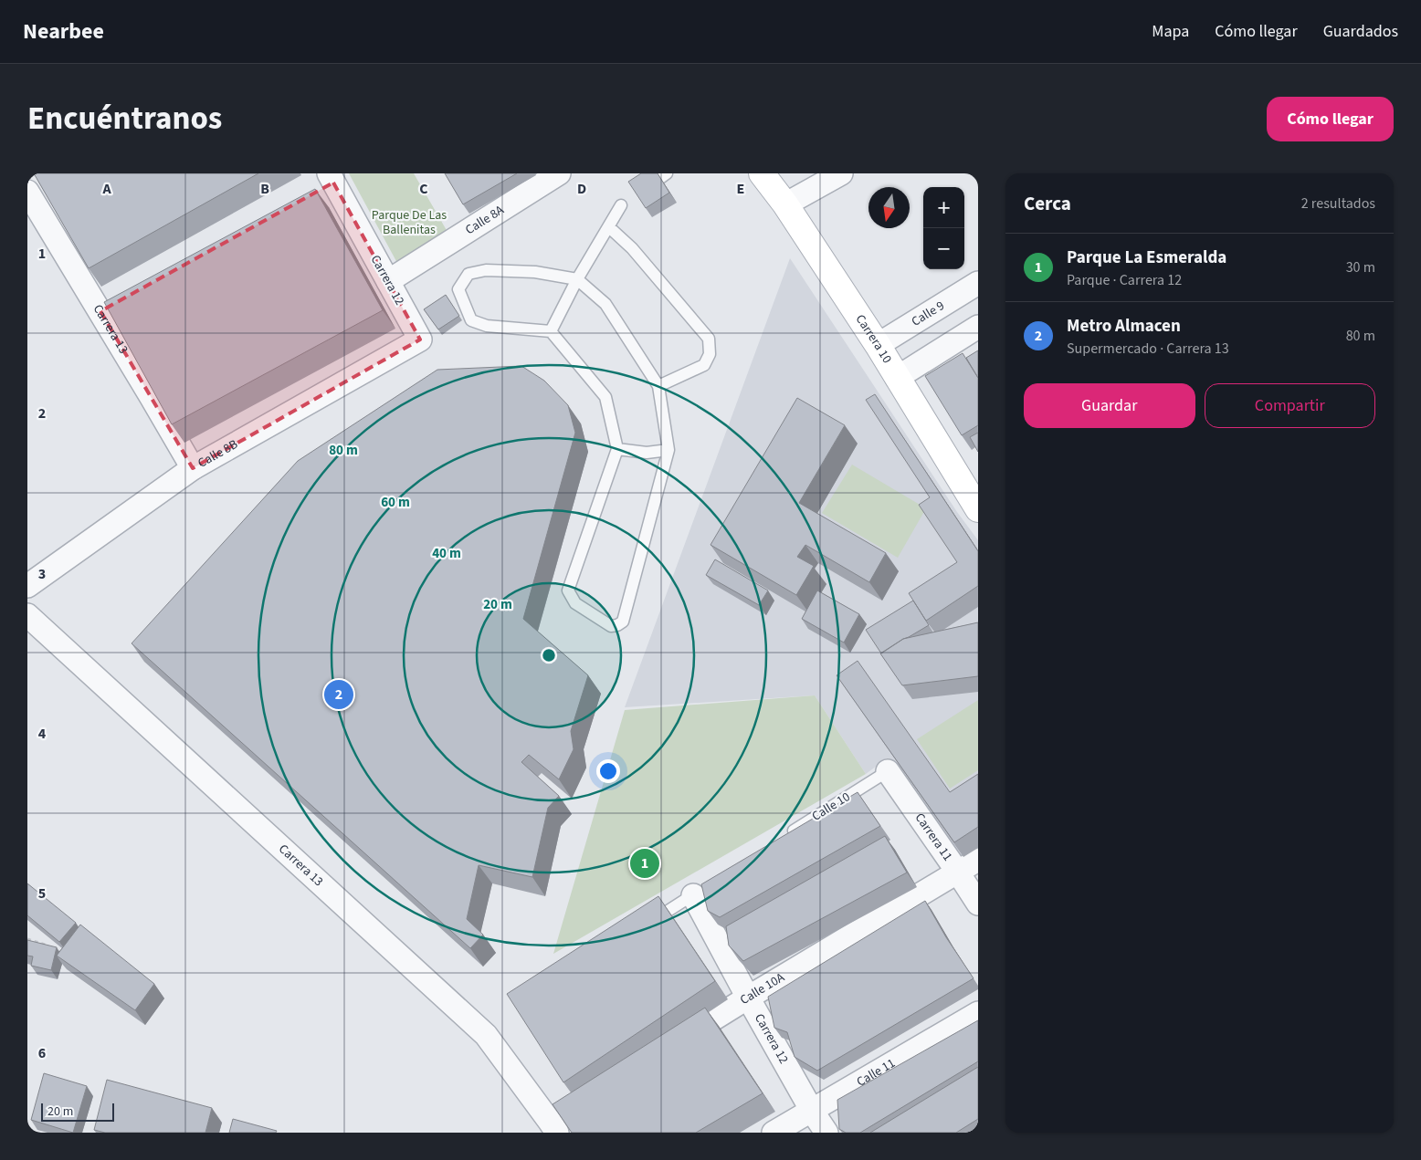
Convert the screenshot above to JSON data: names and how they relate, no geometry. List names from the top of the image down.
{
  "streets": {
    "street": [
      "Calle 8A",
      "Carrera 12",
      "Calle 9",
      "Carrera 13",
      "Carrera 10",
      "Calle 8B",
      "Carrera 11",
      "Calle 10A",
      "Calle 11"
    ],
    "lane": ["Calle 10"]
  },
  "crossings": [
    ["Calle 8A", "Carrera 12"],
    ["Carrera 12", "Calle 8B"],
    ["Carrera 12", "Calle 10A"],
    ["Carrera 12", "Calle 11"],
    ["Calle 9", "Carrera 10"],
    ["Carrera 13", "Calle 8B"],
    ["Calle 10", "Carrera 11"],
    ["Carrera 11", "Calle 10A"]
  ],
  "parks": ["Parque De Las Ballenitas"],
  "scale_bar": "20 m",
  "north": "bottom",
  "page": {
    "header": "Nearbee",
    "nav": ["Mapa", "Cómo llegar", "Guardados"],
    "title": "Encuéntranos",
    "buttons": [
      "Cómo llegar",
      ["Guardar", "Compartir"]
    ],
    "heading": ["Cerca", "2 resultados"],
    "map_buttons": ["+", "−"],
    "list": [
      {
        "mark": "1",
        "name": "Parque La Esmeralda",
        "note": "Parque · Carrera 12",
        "value": "30 m"
      },
      {
        "mark": "2",
        "name": "Metro Almacen",
        "note": "Supermercado · Carrera 13",
        "value": "80 m"
      }
    ],
    "pins": ["2", "1"],
    "scale": "20 m"
  },
  "grid": {
    "columns": [
      "A",
      "B",
      "C",
      "D",
      "E"
    ],
    "rows": [
      "1",
      "2",
      "3",
      "4",
      "5",
      "6"
    ]
  },
  "rings": [
    "80 m",
    "60 m",
    "40 m",
    "20 m"
  ]
}
